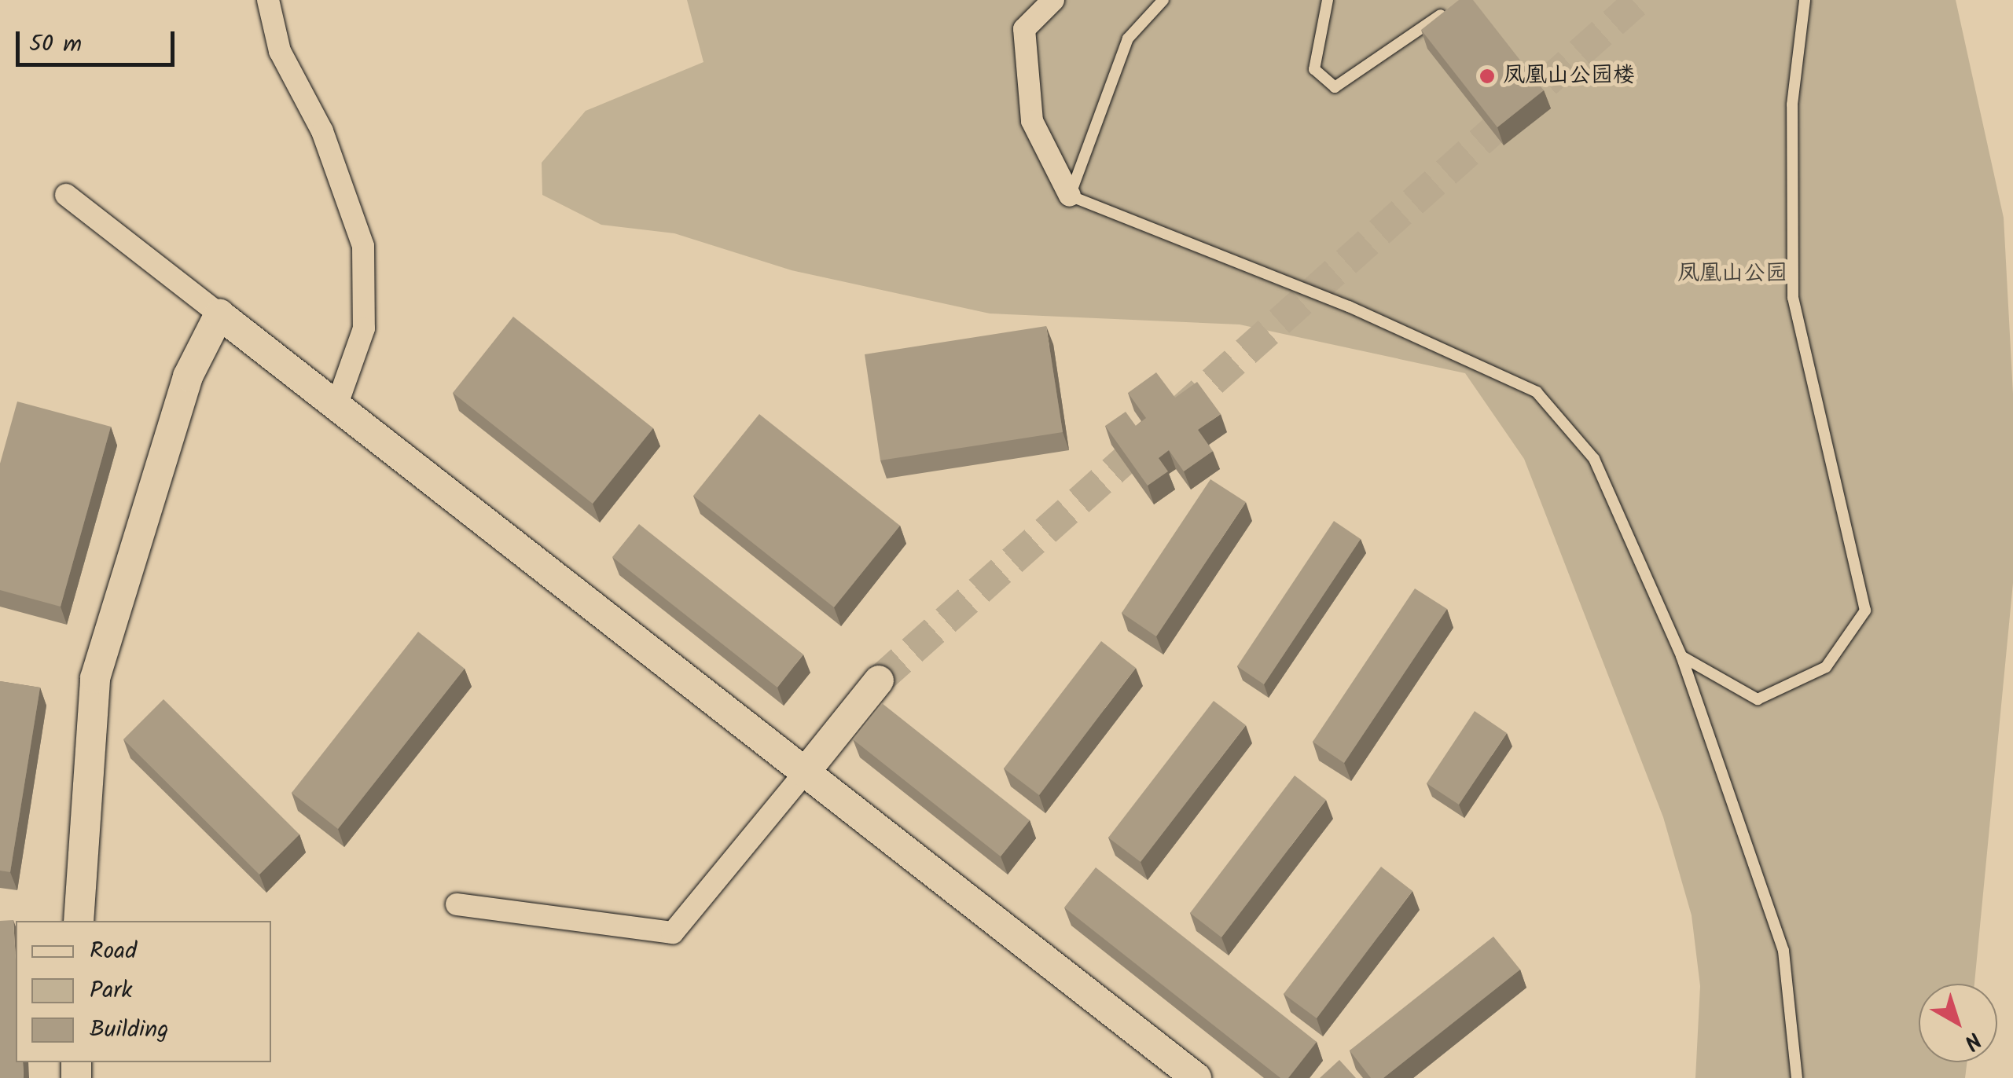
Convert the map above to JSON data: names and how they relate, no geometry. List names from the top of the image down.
{
  "parks": ["凤凰山公园"],
  "places": ["凤凰山公园楼"],
  "legend": ["Road", "Park", "Building"],
  "scale_bar": "50 m",
  "north": "bottom right"
}
